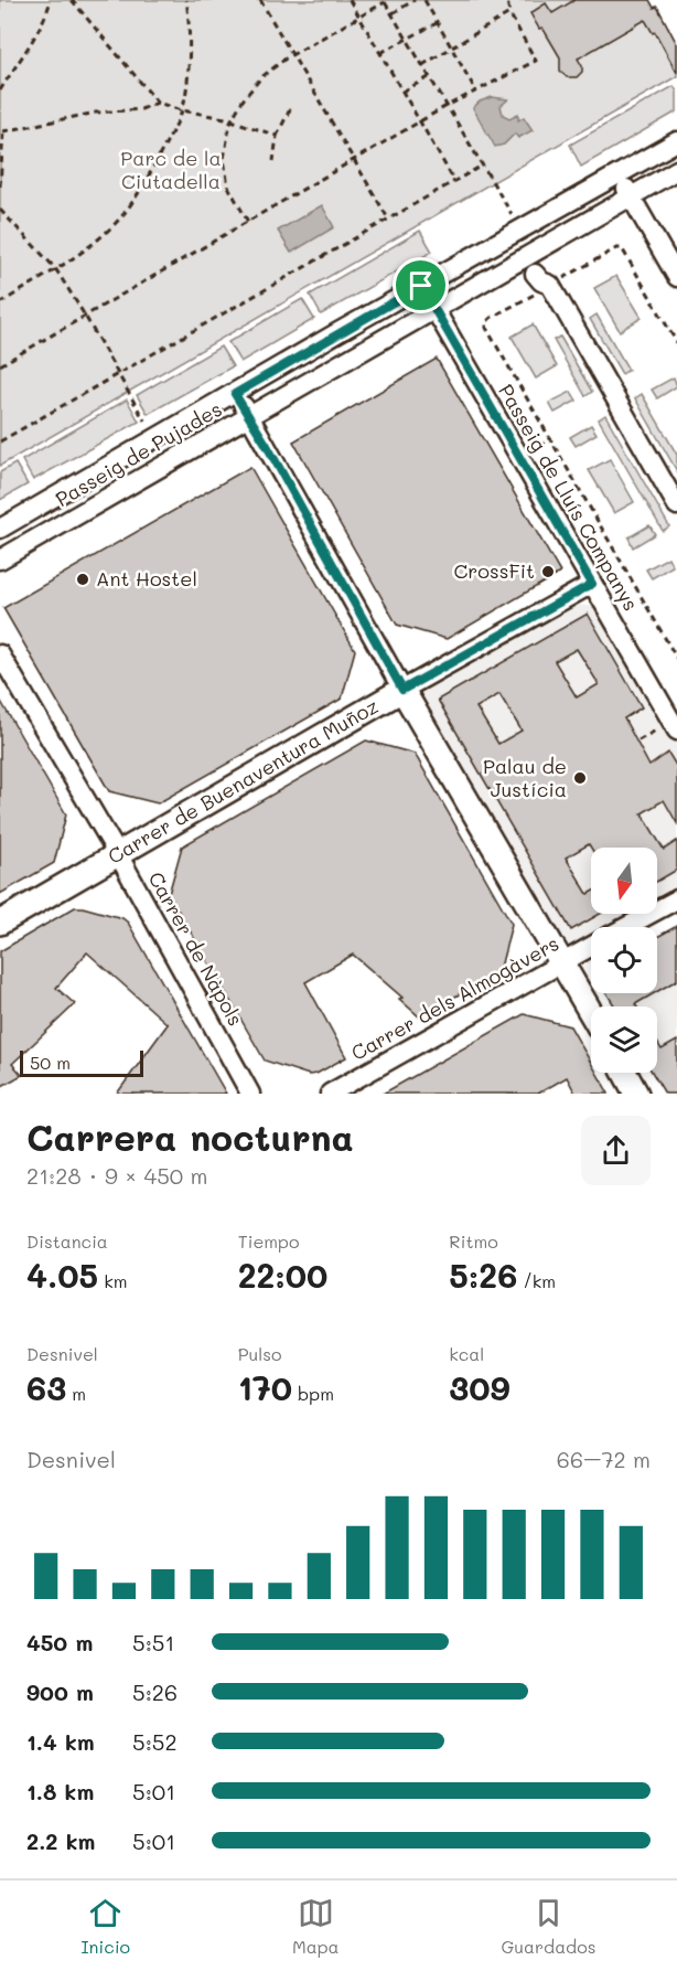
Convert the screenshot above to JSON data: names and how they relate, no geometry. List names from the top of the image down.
{
  "streets": {
    "main road": ["Carrer de Buenaventura Muñoz"],
    "street": [
      "Passeig de Pujades",
      "Passeig de Lluís Companys",
      "Carrer de Nàpols",
      "Carrer dels Almogàvers"
    ]
  },
  "crossings": [
    ["Passeig de Pujades", "Passeig de Lluís Companys"],
    ["Passeig de Lluís Companys", "Carrer de Buenaventura Muñoz"],
    ["Carrer de Buenaventura Muñoz", "Carrer de Nàpols"]
  ],
  "parks": ["Parc de la Ciutadella"],
  "places": ["CrossFit", "Ant Hostel", "Palau de Justícia"],
  "scale_bar": "50 m",
  "north": "bottom",
  "page": {
    "scale": "50 m",
    "heading": ["Carrera nocturna", "21:28 · 9 × 450 m"],
    "stats": [
      ["Distancia", "4.05 km"],
      ["Tiempo", "22:00"],
      ["Ritmo", "5:26 /km"],
      ["Desnivel", "63 m"],
      ["Pulso", "170 bpm"],
      ["kcal", "309"]
    ],
    "chart": ["Desnivel", "66–72 m"],
    "list": [
      {
        "name": "450 m",
        "note": "5:51"
      },
      {
        "name": "900 m",
        "note": "5:26"
      },
      {
        "name": "1.4 km",
        "note": "5:52"
      },
      {
        "name": "1.8 km",
        "note": "5:01"
      },
      {
        "name": "2.2 km",
        "note": "5:01"
      }
    ],
    "tabs": ["Inicio", "Mapa", "Guardados"]
  }
}
